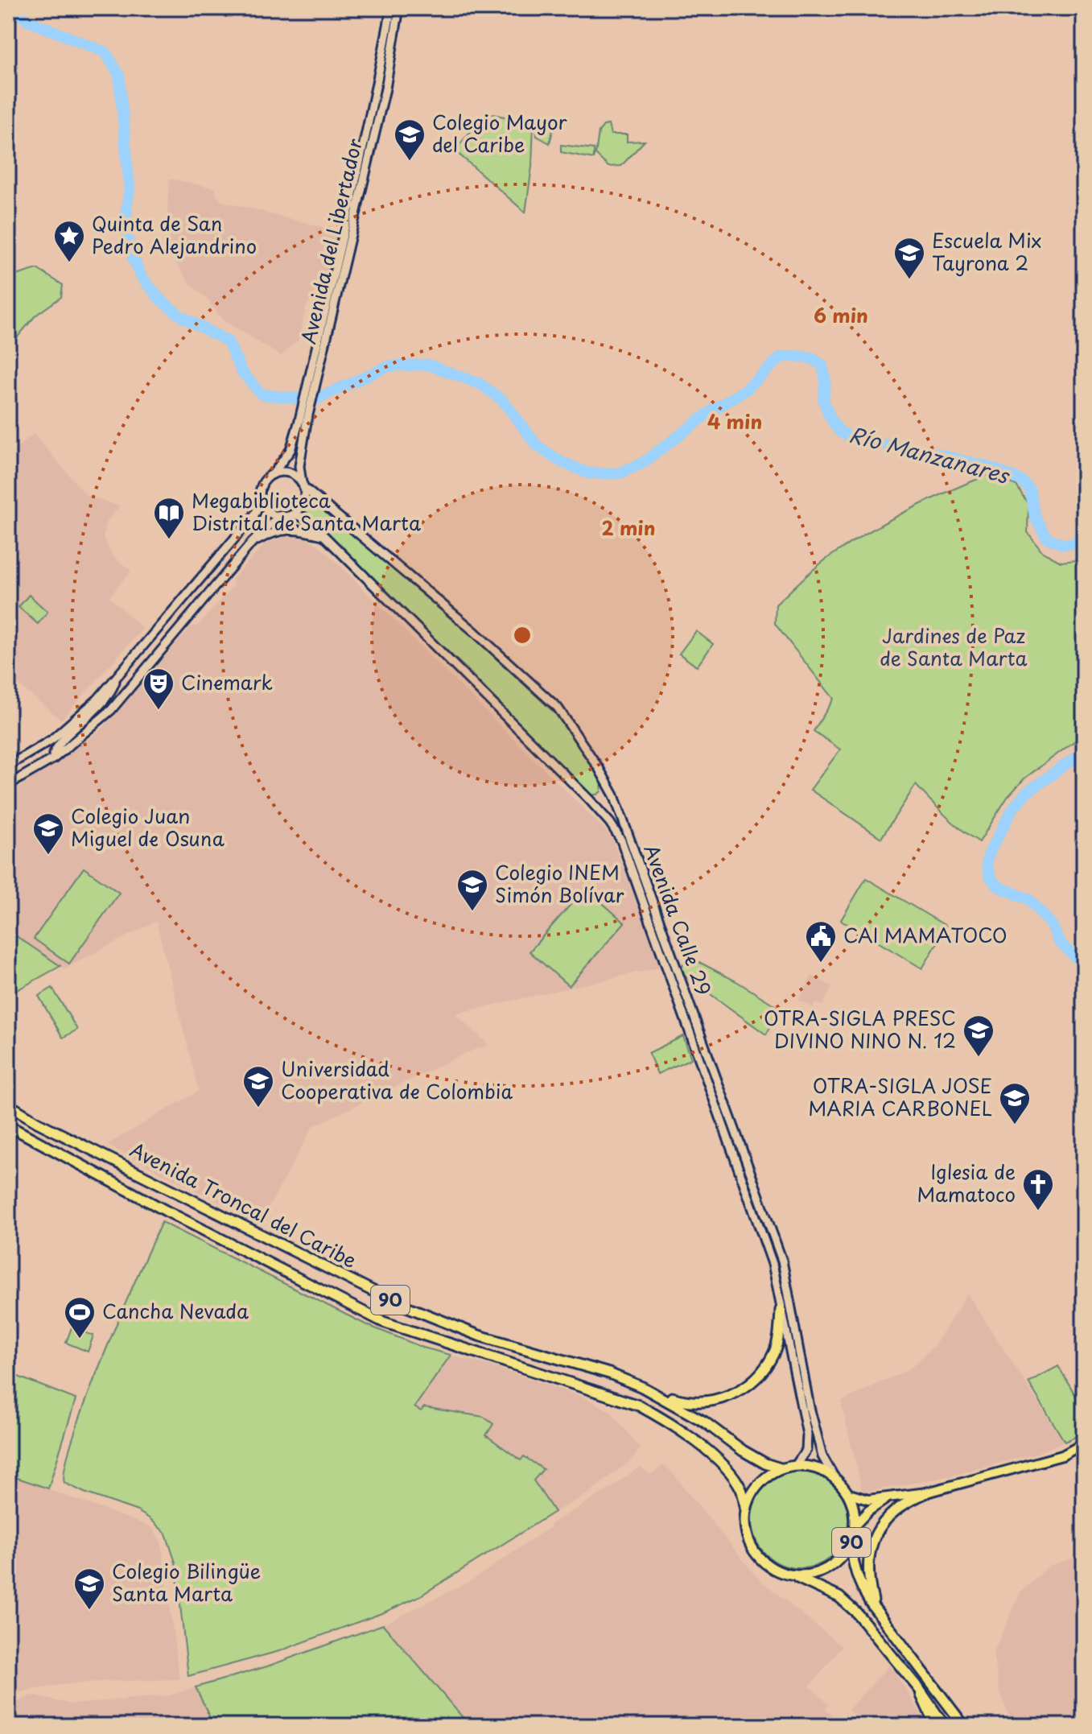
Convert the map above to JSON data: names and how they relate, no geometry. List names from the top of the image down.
{
  "streets": {
    "highway": ["Avenida Troncal del Caribe", "90"],
    "main road": ["Avenida del Libertador", "Avenida Calle 29"]
  },
  "crossings": [
    ["Avenida del Libertador", "Avenida Calle 29"],
    ["Avenida Calle 29", "Avenida Troncal del Caribe"],
    ["Avenida Calle 29", "90"],
    ["Avenida Troncal del Caribe", "90"]
  ],
  "water": ["Río Manzanares"],
  "parks": ["Jardines de Paz de Santa Marta"],
  "places": {
    "school or university": [
      "Colegio Mayor del Caribe",
      "Escuela Mix Tayrona 2",
      "Colegio Juan Miguel de Osuna",
      "Colegio INEM Simón Bolívar",
      "OTRA-SIGLA PRESC DIVINO NINO N. 12",
      "Universidad Cooperativa de Colombia",
      "OTRA-SIGLA JOSE MARIA CARBONEL",
      "Colegio Bilingüe Santa Marta"
    ],
    "place": ["Quinta de San Pedro Alejandrino"],
    "library": ["Megabiblioteca Distrital de Santa Marta"],
    "theatre": ["Cinemark"],
    "public building": ["CAI MAMATOCO"],
    "church": ["Iglesia de Mamatoco"],
    "sports": ["Cancha Nevada"]
  },
  "rings": ["6 min", "4 min", "2 min"]
}
